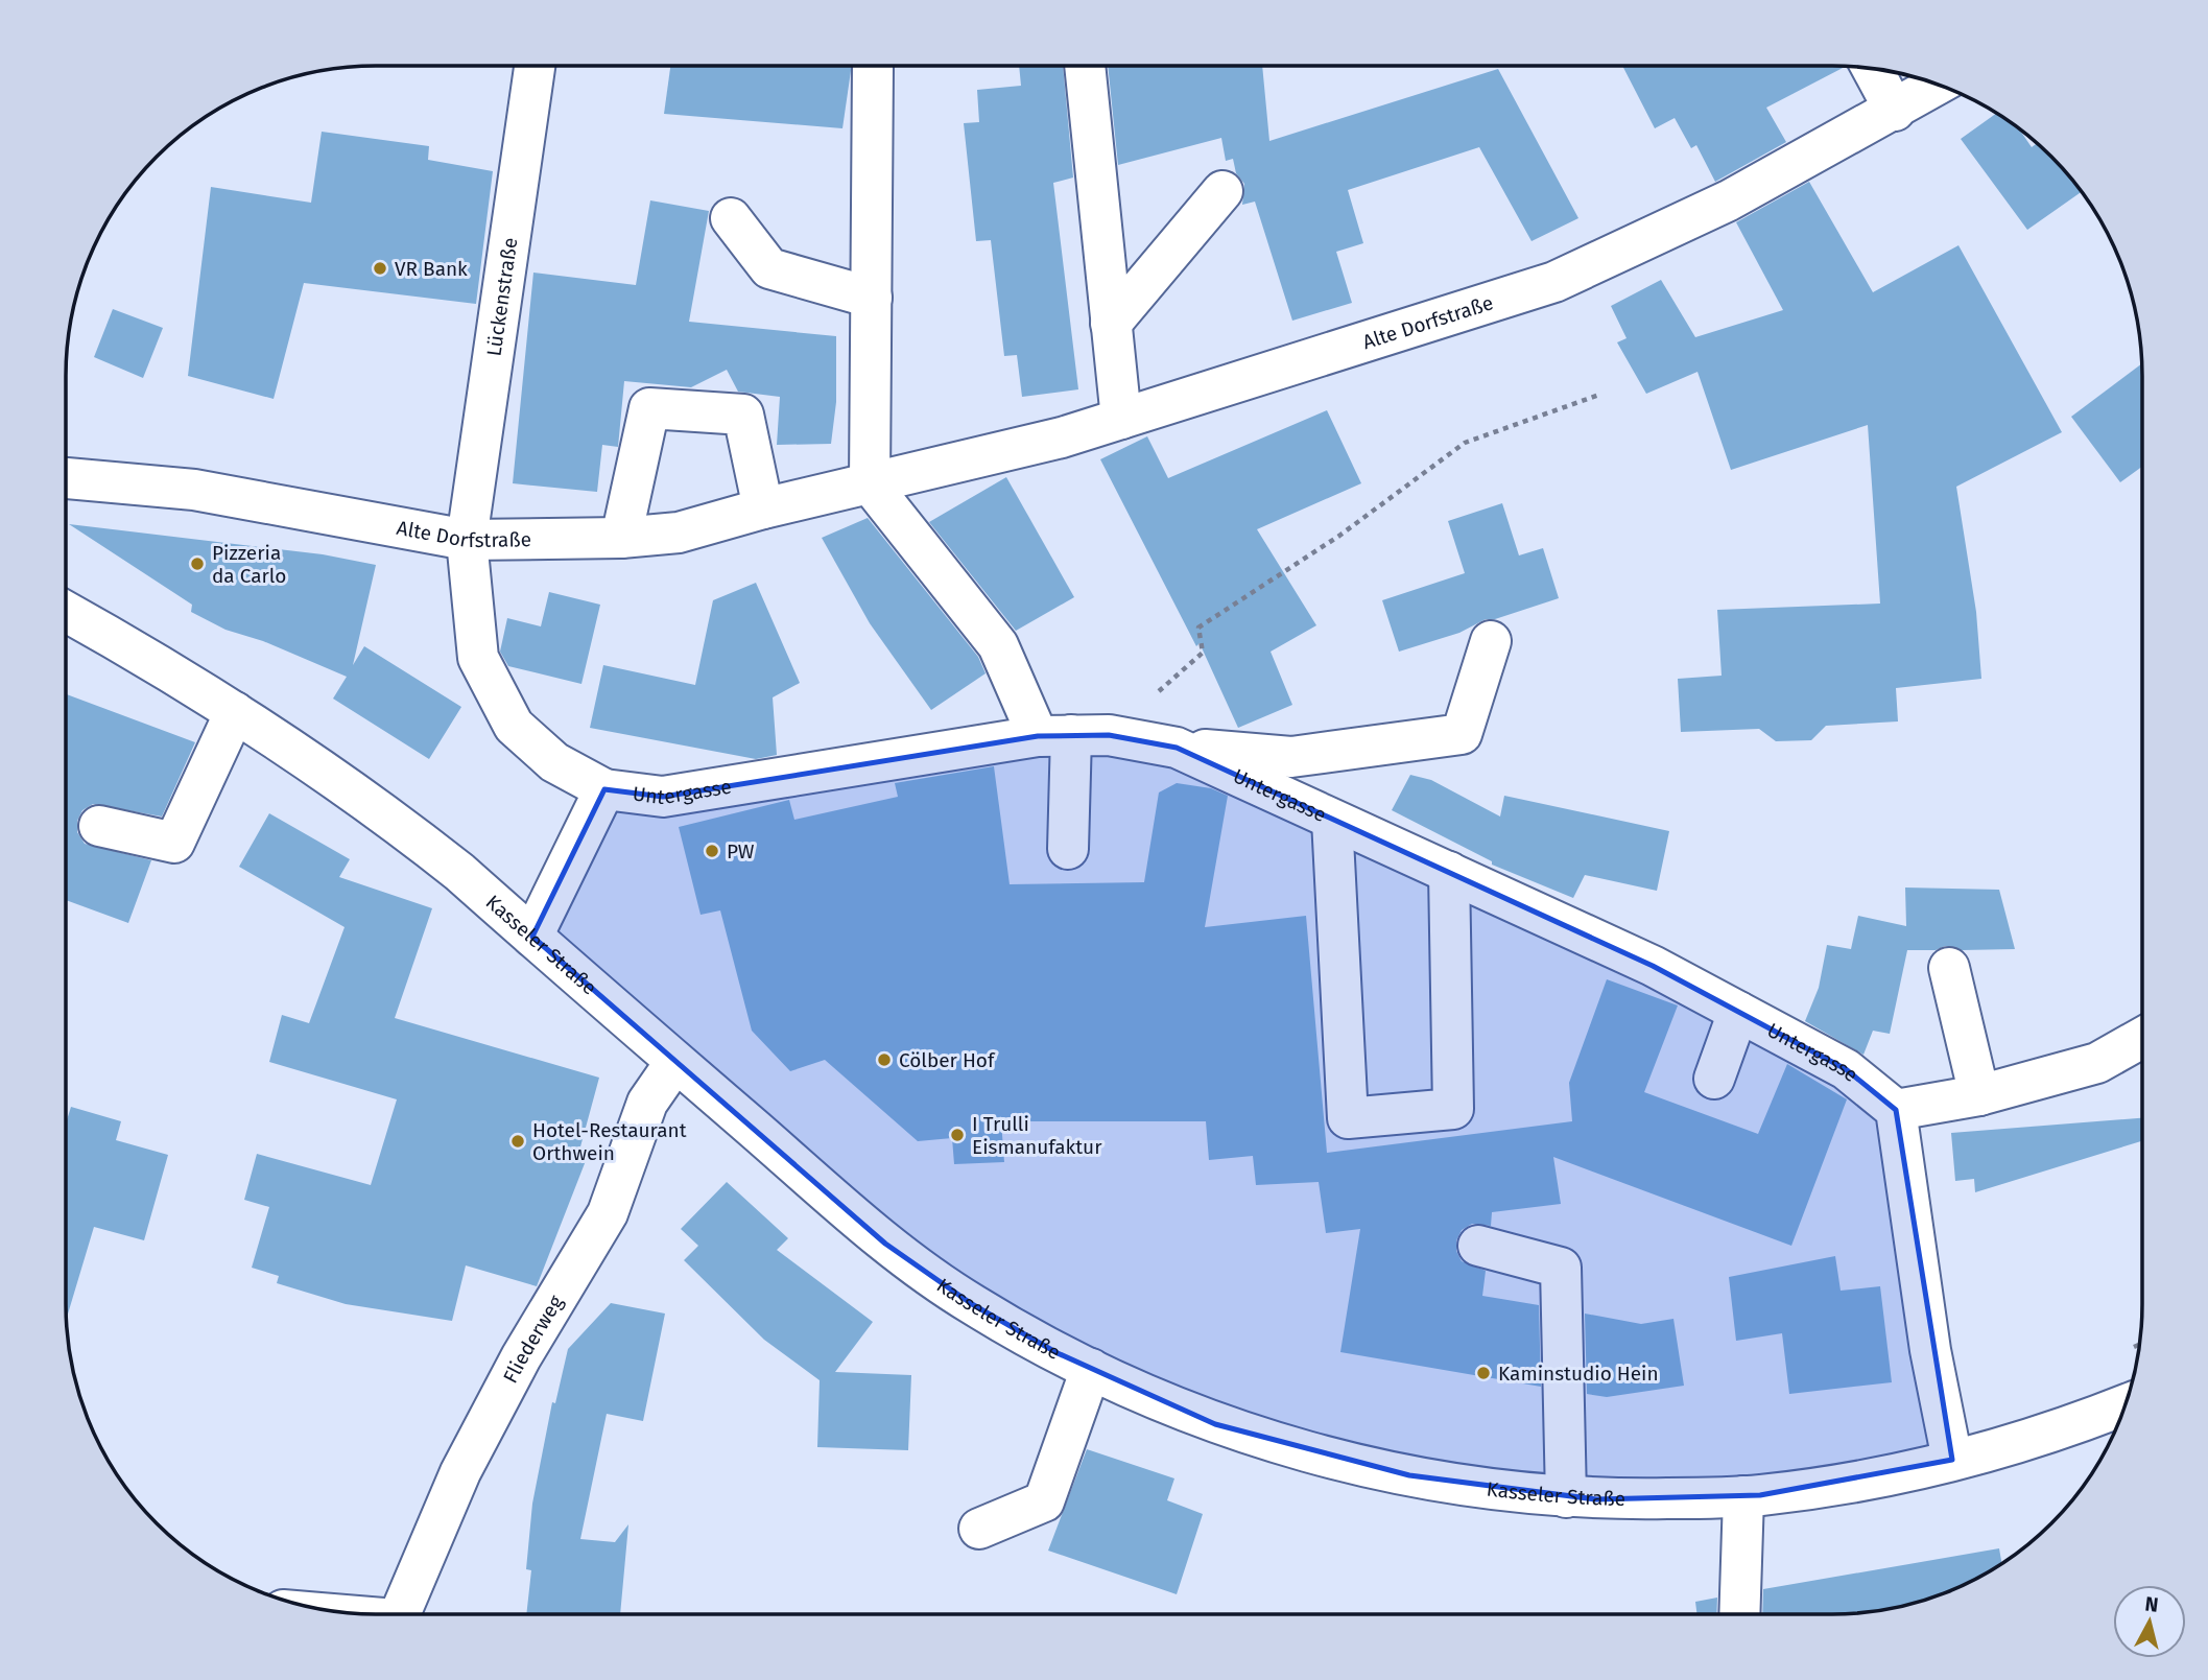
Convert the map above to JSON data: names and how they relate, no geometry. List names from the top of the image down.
{
  "streets": {
    "street": [
      "Lückenstraße",
      "Alte Dorfstraße",
      "Untergasse",
      "Kasseler Straße",
      "Fliederweg"
    ]
  },
  "crossings": [
    ["Lückenstraße", "Alte Dorfstraße"],
    ["Lückenstraße", "Untergasse"],
    ["Alte Dorfstraße", "Untergasse"],
    ["Untergasse", "Kasseler Straße"],
    ["Kasseler Straße", "Fliederweg"]
  ],
  "places": [
    "VR Bank",
    "Pizzeria da Carlo",
    "PW",
    "Cölber Hof",
    "I Trulli Eismanufaktur",
    "Hotel-Restaurant Orthwein",
    "Kaminstudio Hein"
  ],
  "north": "top"
}
